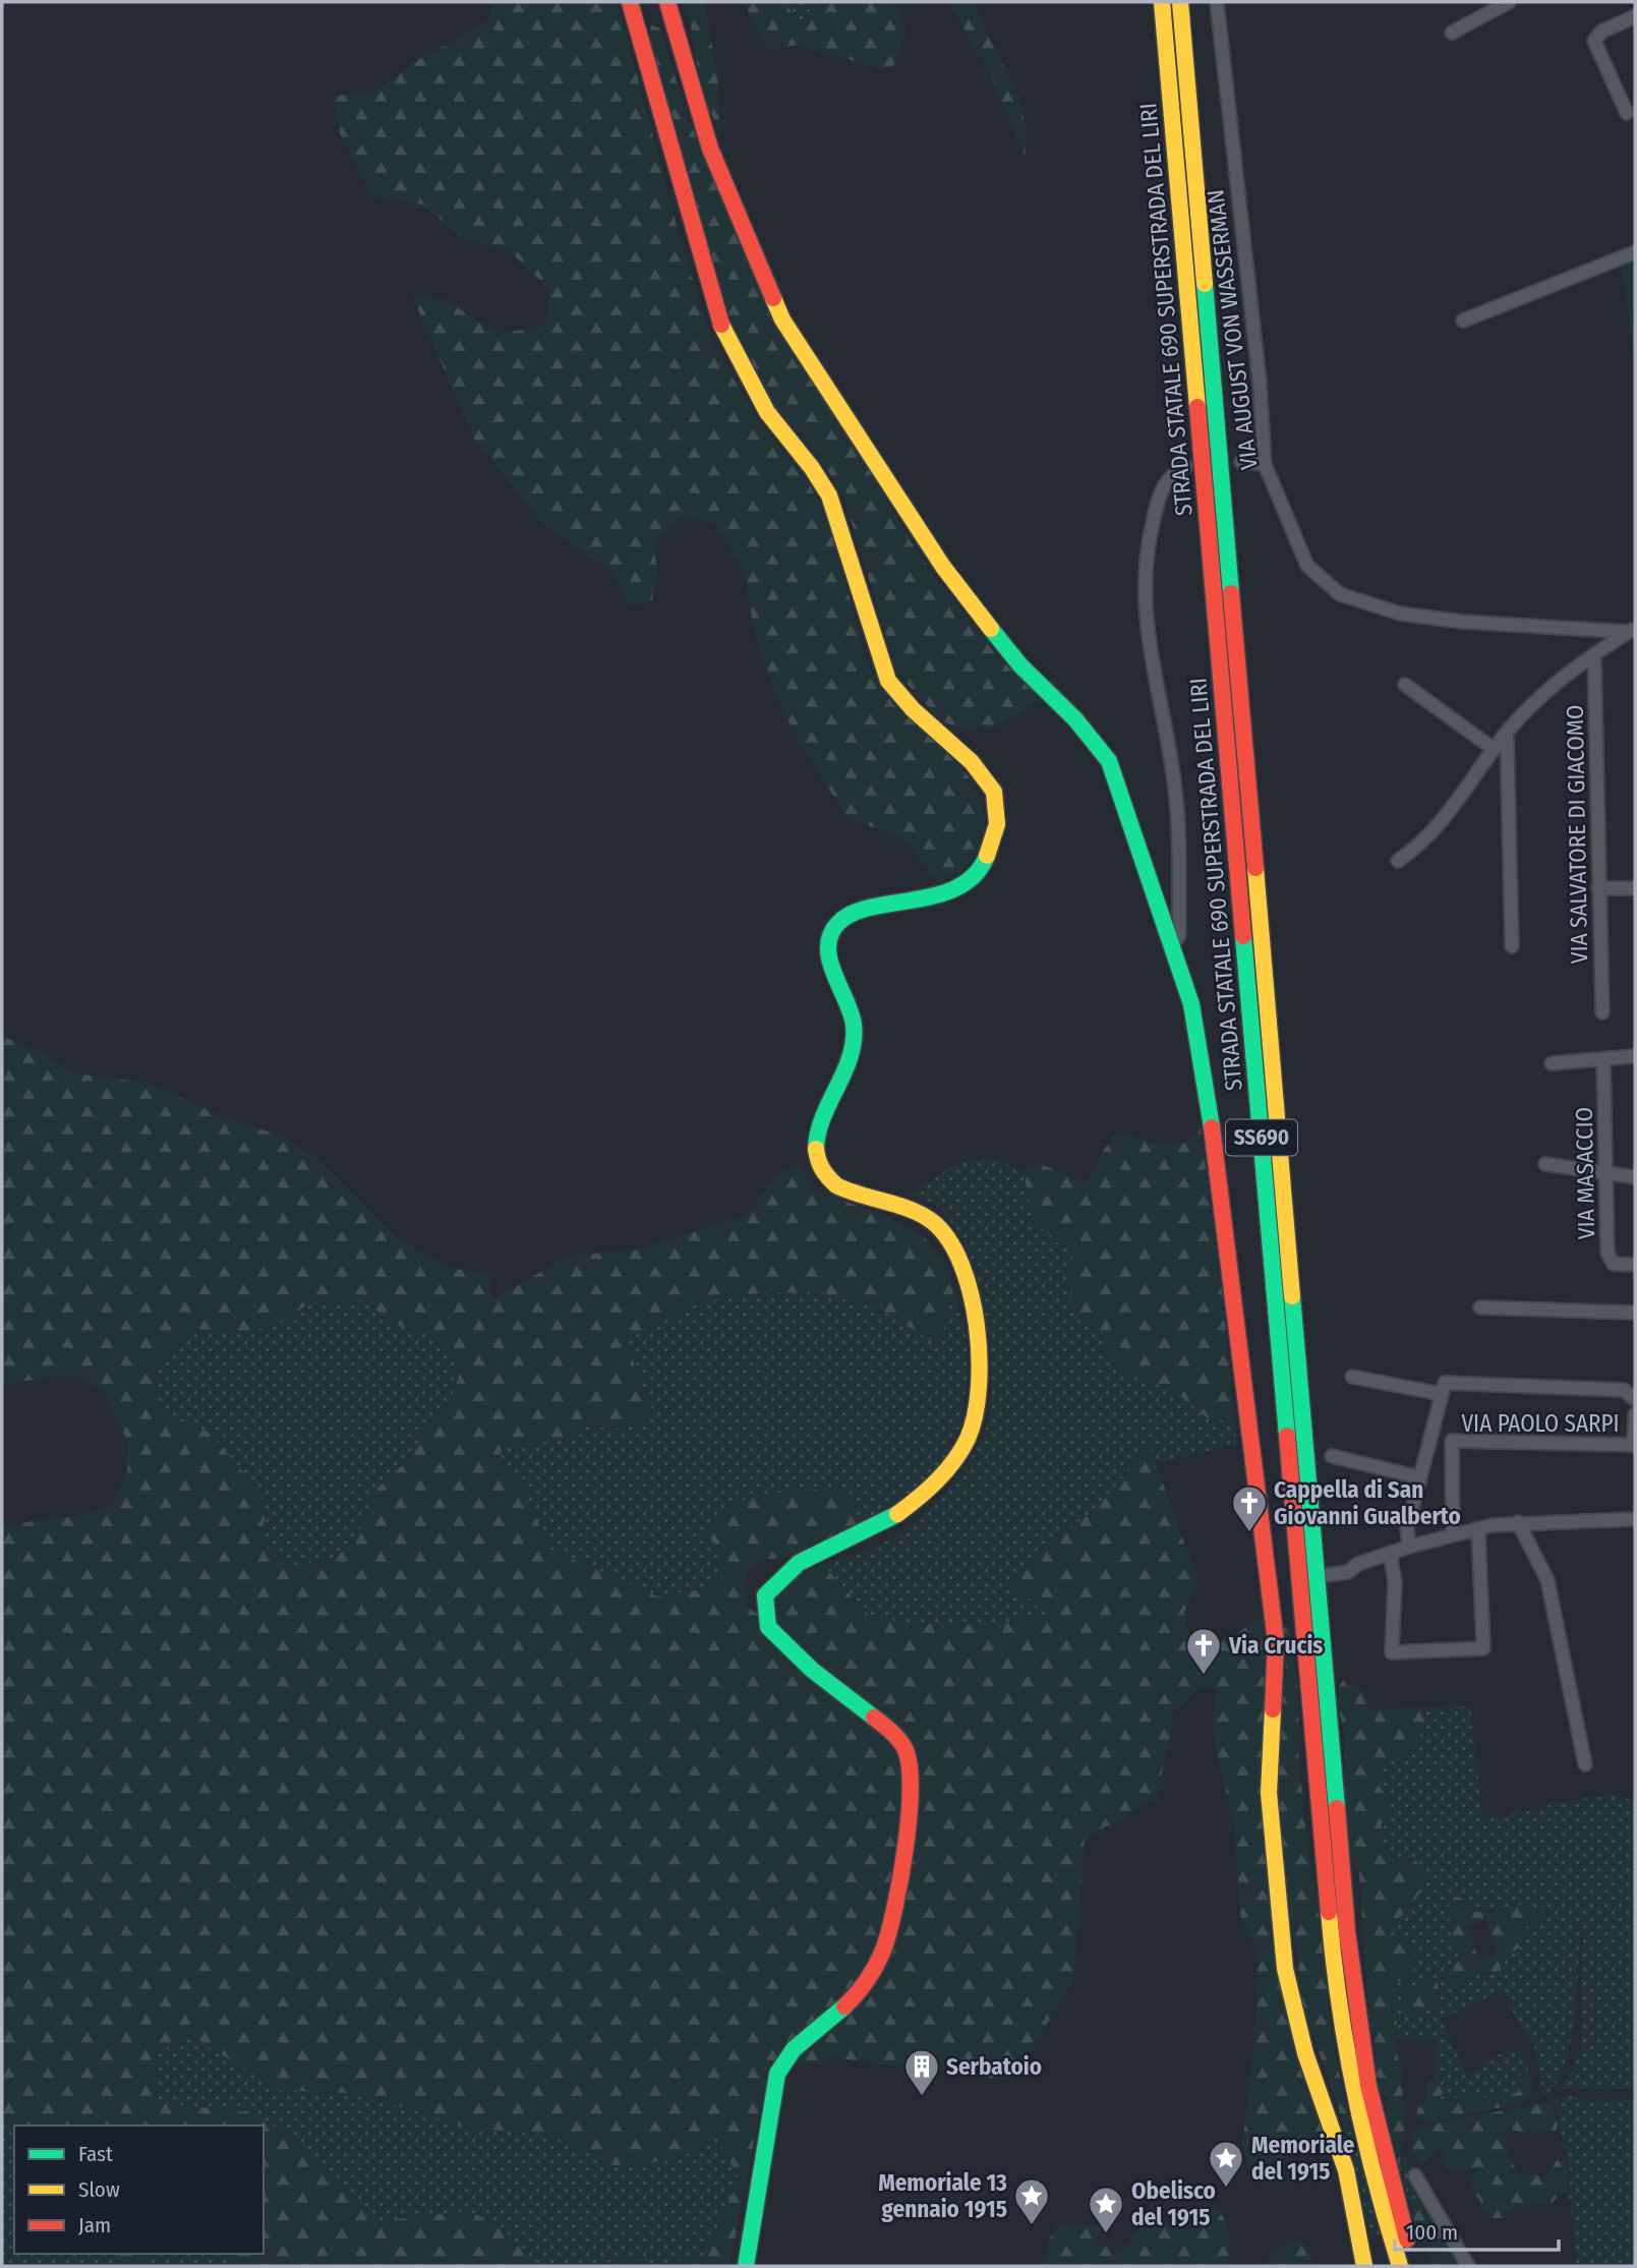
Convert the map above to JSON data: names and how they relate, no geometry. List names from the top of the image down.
{
  "streets": {
    "main road": ["STRADA STATALE 690 SUPERSTRADA DEL LIRI", "SS690"],
    "street": [
      "VIA AUGUST VON WASSERMAN",
      "VIA SALVATORE DI GIACOMO",
      "VIA MASACCIO",
      "VIA PAOLO SARPI"
    ]
  },
  "places": {
    "church": ["Cappella di San Giovanni Gualberto", "Via Crucis"],
    "building": ["Serbatoio"],
    "place": ["Memoriale del 1915", "Memoriale 13 gennaio 1915", "Obelisco del 1915"]
  },
  "legend": ["Fast", "Slow", "Jam"],
  "scale_bar": "100 m"
}
